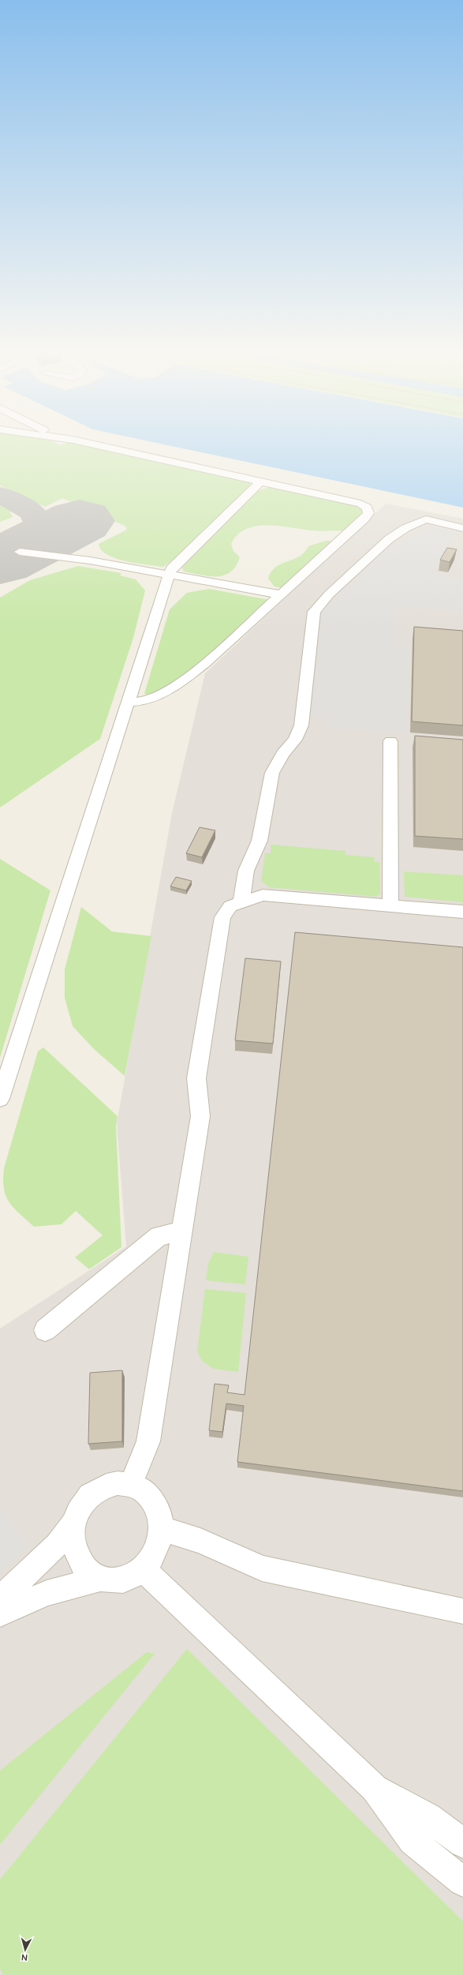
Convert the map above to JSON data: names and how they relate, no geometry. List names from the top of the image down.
{
  "north": "bottom"
}
